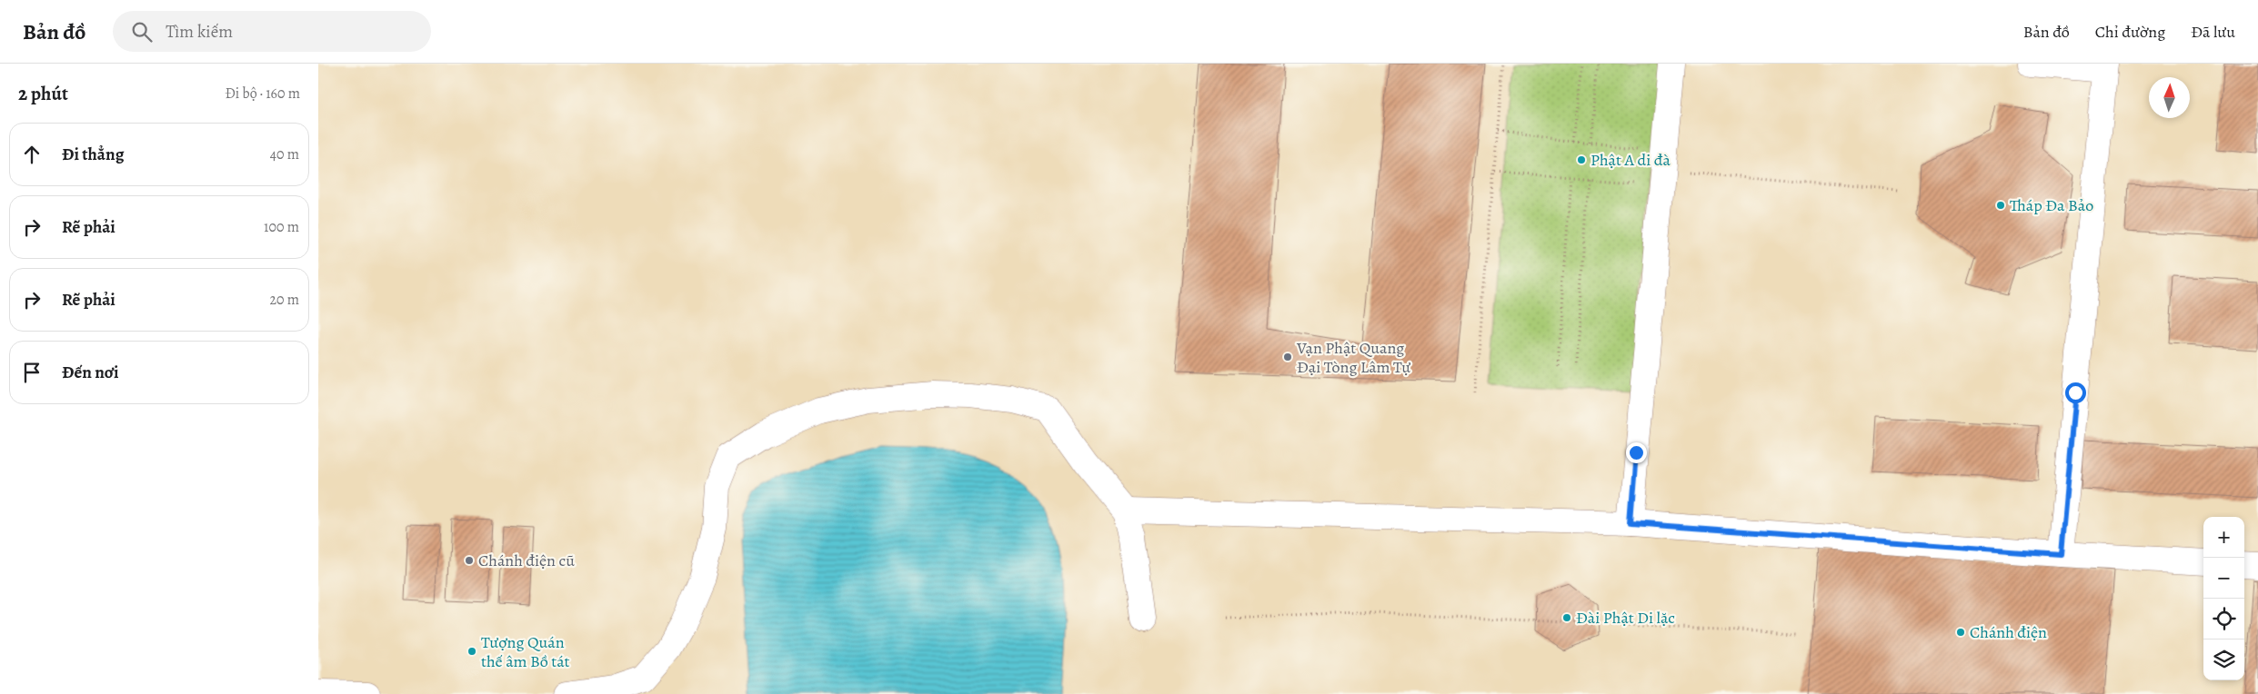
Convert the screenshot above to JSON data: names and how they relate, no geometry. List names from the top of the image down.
{
  "places": [
    "Phật A di đà",
    "Tháp Đa Bảo",
    "Vạn Phật Quang Đại Tòng Lâm Tự",
    "Chánh điện cũ",
    "Đài Phật Di lặc",
    "Chánh điện",
    "Tượng Quán thế âm Bồ tát"
  ],
  "north": "top",
  "page": {
    "header": "Bản đồ",
    "search": "Tìm kiếm",
    "nav": ["Bản đồ", "Chỉ đường", "Đã lưu"],
    "heading": ["2 phút", "Đi bộ · 160 m"],
    "list": [
      ["Đi thẳng", "40 m"],
      ["Rẽ phải", "100 m"],
      ["Rẽ phải", "20 m"],
      "Đến nơi"
    ],
    "map_buttons": ["+", "−"]
  }
}
